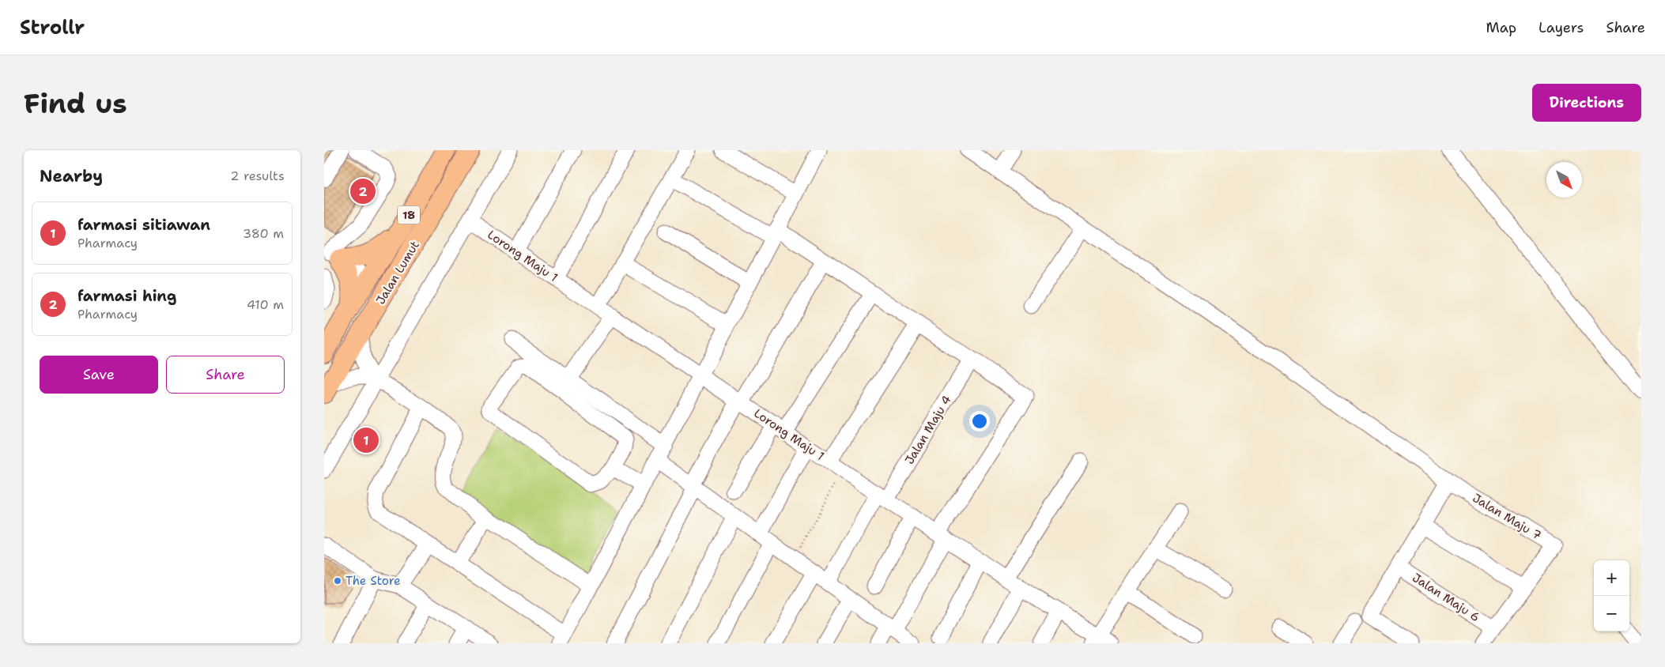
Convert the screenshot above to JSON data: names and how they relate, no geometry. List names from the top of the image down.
{
  "streets": {
    "main road": ["18", "Jalan Lumut"],
    "street": [
      "Lorong Maju 1",
      "Jalan Maju 4",
      "Jalan Maju 7",
      "Jalan Maju 6"
    ]
  },
  "crossings": [
    ["Lorong Maju 1", "Jalan Maju 4"]
  ],
  "places": ["The Store"],
  "north": "bottom right",
  "page": {
    "header": "Strollr",
    "nav": ["Map", "Layers", "Share"],
    "buttons": [
      "Directions",
      ["Save", "Share"]
    ],
    "title": "Find us",
    "heading": ["Nearby", "2 results"],
    "pins": ["2", "1"],
    "list": [
      {
        "mark": "1",
        "name": "farmasi sitiawan",
        "note": "Pharmacy",
        "value": "380 m"
      },
      {
        "mark": "2",
        "name": "farmasi hing",
        "note": "Pharmacy",
        "value": "410 m"
      }
    ],
    "map_buttons": ["+", "−"]
  }
}
